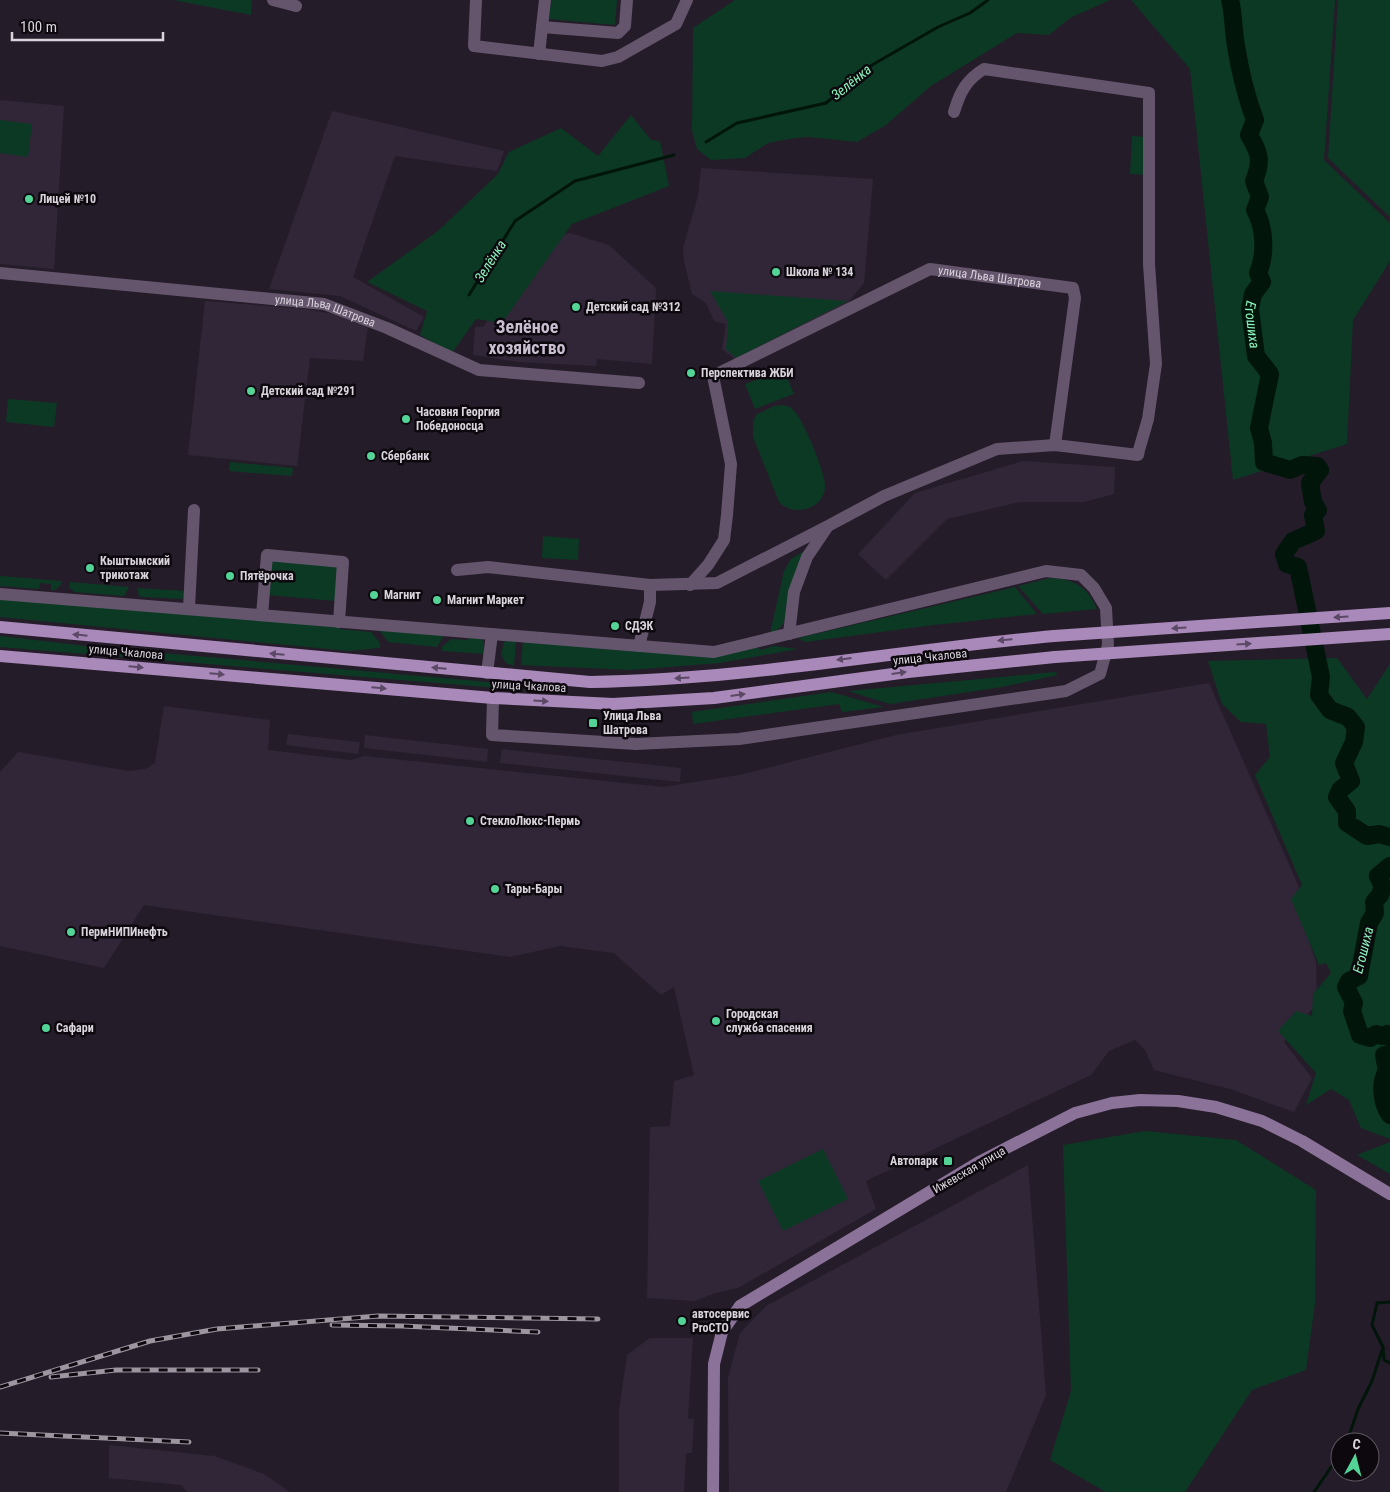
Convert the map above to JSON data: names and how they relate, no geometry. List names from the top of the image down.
{
  "streets": {
    "main road": ["улица Чкалова"],
    "street": ["улица Льва Шатрова", "Ижевская улица"]
  },
  "districts": ["Зелёное хозяйство"],
  "water": ["Зелёнка", "Егошиха"],
  "places": {
    "other": [
      "Лицей №10",
      "Школа № 134",
      "Детский сад №312",
      "Перспектива ЖБИ",
      "Детский сад №291",
      "Часовня Георгия Победоносца",
      "Сбербанк",
      "Кыштымский трикотаж",
      "Пятёрочка",
      "Магнит",
      "Магнит Маркет",
      "СДЭК",
      "СтеклоЛюкс-Пермь",
      "Тары-Бары",
      "ПермНИПИнефть",
      "Городская служба спасения",
      "Сафари",
      "автосервис ProСТО"
    ],
    "transit": ["Улица Льва Шатрова", "Автопарк"]
  },
  "scale_bar": "100 m",
  "north": "top"
}
